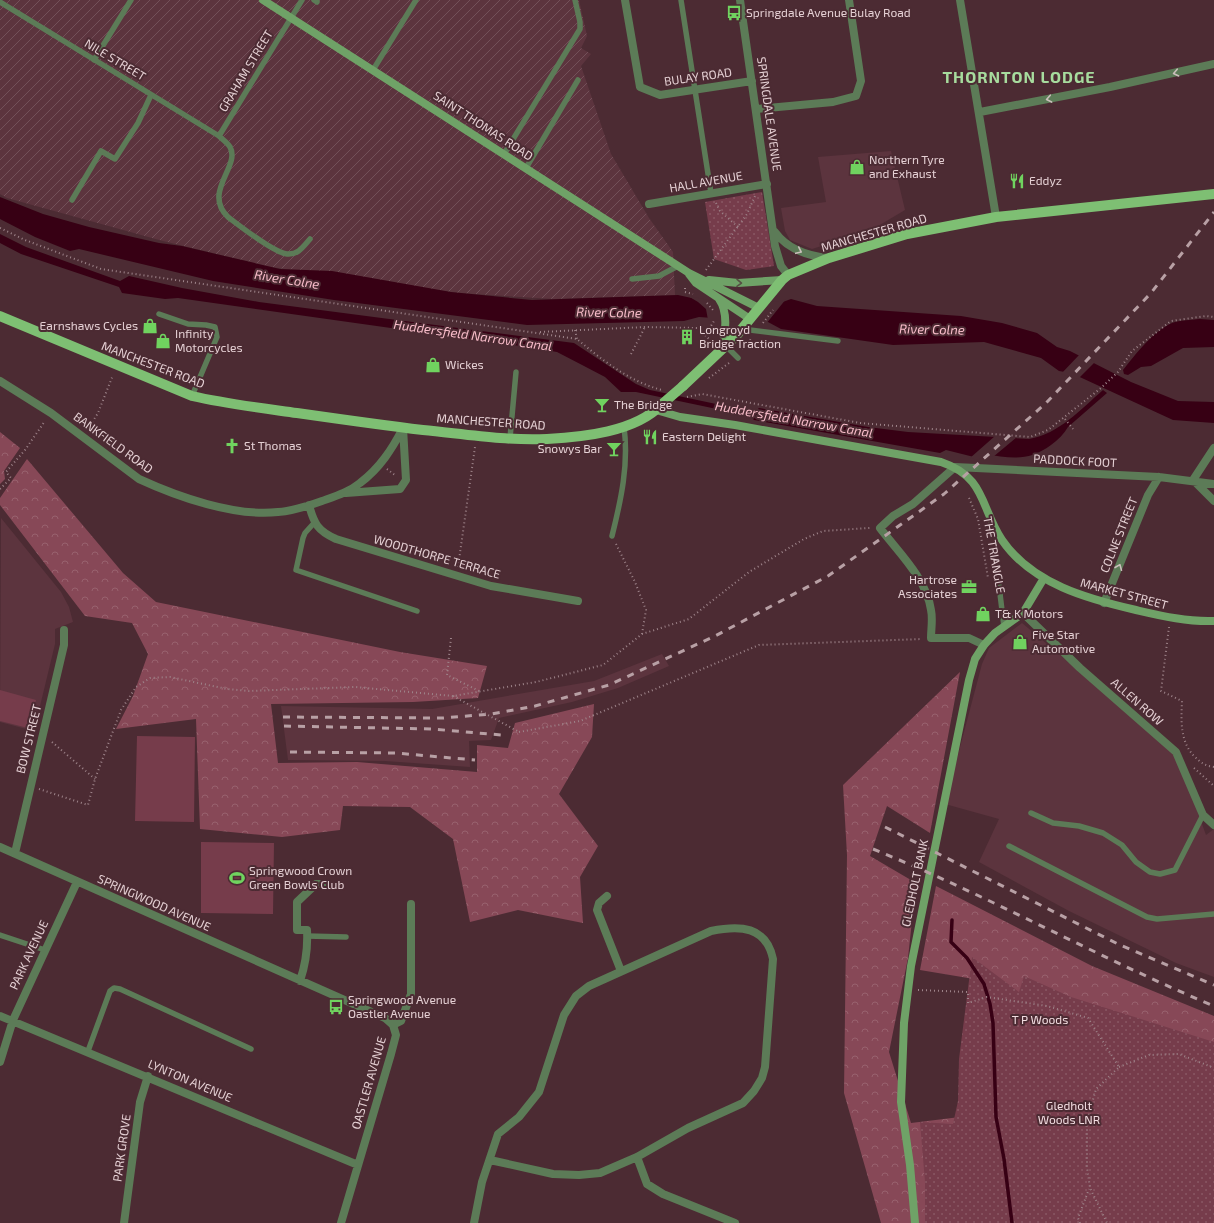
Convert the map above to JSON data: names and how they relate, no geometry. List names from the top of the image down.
{
  "streets": {
    "main road": ["MANCHESTER ROAD"],
    "street": [
      "BULAY ROAD",
      "SPRINGDALE AVENUE",
      "SAINT THOMAS ROAD",
      "HALL AVENUE",
      "BANKFIELD ROAD",
      "PADDOCK FOOT",
      "COLNE STREET",
      "WOODTHORPE TERRACE",
      "MARKET STREET",
      "ALLEN ROW",
      "BOW STREET",
      "GLEDHOLT BANK",
      "SPRINGWOOD AVENUE",
      "PARK AVENUE",
      "LYNTON AVENUE",
      "OASTLER AVENUE",
      "PARK GROVE"
    ],
    "lane": ["NILE STREET", "GRAHAM STREET", "THE TRIANGLE"]
  },
  "crossings": [
    ["NILE STREET", "GRAHAM STREET"],
    ["GRAHAM STREET", "SAINT THOMAS ROAD"],
    ["BULAY ROAD", "SPRINGDALE AVENUE"],
    ["SPRINGDALE AVENUE", "HALL AVENUE"],
    ["SPRINGDALE AVENUE", "MANCHESTER ROAD"],
    ["SAINT THOMAS ROAD", "MANCHESTER ROAD"],
    ["MANCHESTER ROAD", "BANKFIELD ROAD"],
    ["PADDOCK FOOT", "COLNE STREET"],
    ["PADDOCK FOOT", "MARKET STREET"],
    ["COLNE STREET", "MARKET STREET"],
    ["THE TRIANGLE", "MARKET STREET"],
    ["THE TRIANGLE", "GLEDHOLT BANK"],
    ["MARKET STREET", "GLEDHOLT BANK"],
    ["ALLEN ROW", "GLEDHOLT BANK"],
    ["BOW STREET", "SPRINGWOOD AVENUE"],
    ["SPRINGWOOD AVENUE", "PARK AVENUE"],
    ["SPRINGWOOD AVENUE", "OASTLER AVENUE"],
    ["PARK AVENUE", "LYNTON AVENUE"],
    ["LYNTON AVENUE", "OASTLER AVENUE"],
    ["LYNTON AVENUE", "PARK GROVE"]
  ],
  "one_way": ["COLNE STREET"],
  "districts": ["THORNTON LODGE"],
  "water": ["River Colne", "Huddersfield Narrow Canal"],
  "parks": ["T P Woods", "Gledholt Woods LNR"],
  "places": {
    "bus stop": ["Springdale Avenue Bulay Road", "Springwood Avenue Oastler Avenue"],
    "shop": [
      "Northern Tyre and Exhaust",
      "Earnshaws Cycles",
      "Infinity Motorcycles",
      "Wickes",
      "T& K Motors",
      "Five Star Automotive"
    ],
    "restaurant": ["Eddyz", "Eastern Delight"],
    "building": ["Longroyd Bridge Traction"],
    "bar": ["The Bridge", "Snowys Bar"],
    "church": ["St Thomas"],
    "office": ["Hartrose Associates"],
    "sports": ["Springwood Crown Green Bowls Club"]
  }
}
